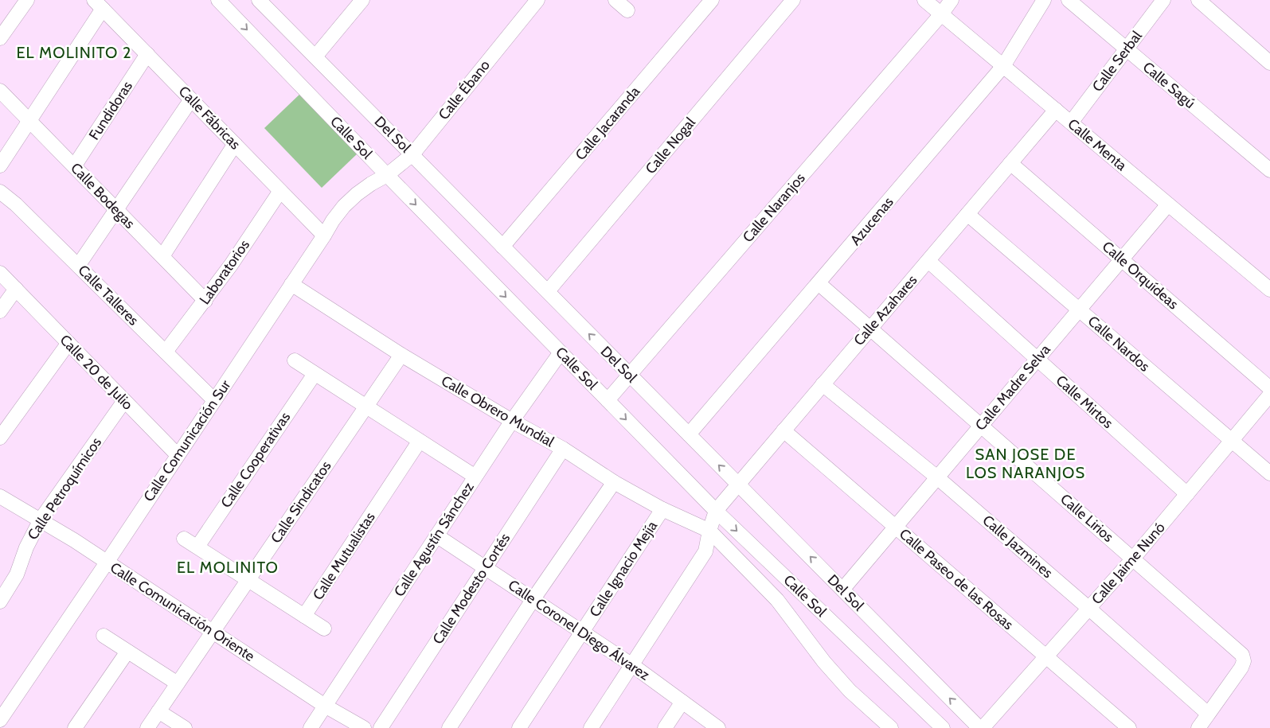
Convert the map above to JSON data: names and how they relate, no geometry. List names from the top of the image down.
{
  "streets": {
    "street": [
      "Calle Serbal",
      "Calle Sagú",
      "Calle Ébano",
      "Fundidoras",
      "Calle Fábricas",
      "Calle Jacaranda",
      "Del Sol",
      "Calle Sol",
      "Calle Menta",
      "Calle Nogal",
      "Calle Bodegas",
      "Calle Naranjos",
      "Azucenas",
      "Laboratorios",
      "Calle Orquídeas",
      "Calle Talleres",
      "Calle Azahares",
      "Calle Nardos",
      "Calle 20 de Julio",
      "Calle Madre Selva",
      "Calle Mirtos",
      "Calle Obrero Mundial",
      "Calle Comunicación Sur",
      "Calle Cooperativas",
      "Calle Petroquímicos",
      "Calle Sindicatos",
      "Calle Lirios",
      "Calle Agustín Sánchez",
      "Calle Jazmines",
      "Calle Mutualistas",
      "Calle Jaime Nunó",
      "Calle Ignacio Mejía",
      "Calle Paseo de las Rosas",
      "Calle Modesto Cortés",
      "Calle Comunicación Oriente",
      "Calle Coronel Diego Álvarez"
    ]
  },
  "crossings": [
    ["Calle Serbal", "Calle Sagú"],
    ["Calle Serbal", "Calle Menta"],
    ["Calle Ébano", "Del Sol"],
    ["Calle Ébano", "Calle Sol"],
    ["Calle Ébano", "Calle Comunicación Sur"],
    ["Fundidoras", "Calle Fábricas"],
    ["Fundidoras", "Calle Bodegas"],
    ["Calle Fábricas", "Laboratorios"],
    ["Calle Fábricas", "Calle Comunicación Sur"],
    ["Calle Jacaranda", "Del Sol"],
    ["Del Sol", "Calle Nogal"],
    ["Del Sol", "Calle Naranjos"],
    ["Del Sol", "Azucenas"],
    ["Del Sol", "Calle Azahares"],
    ["Del Sol", "Calle Madre Selva"],
    ["Calle Sol", "Calle Naranjos"],
    ["Calle Sol", "Calle Azahares"],
    ["Calle Sol", "Calle Comunicación Sur"],
    ["Calle Sol", "Calle Agustín Sánchez"],
    ["Calle Menta", "Calle Naranjos"],
    ["Calle Menta", "Azucenas"],
    ["Calle Menta", "Calle Azahares"],
    ["Calle Menta", "Calle Madre Selva"],
    ["Calle Bodegas", "Laboratorios"],
    ["Azucenas", "Calle Lirios"],
    ["Laboratorios", "Calle Talleres"],
    ["Calle Orquídeas", "Calle Azahares"],
    ["Calle Orquídeas", "Calle Madre Selva"],
    ["Calle Talleres", "Calle Comunicación Sur"],
    ["Calle Azahares", "Calle Nardos"],
    ["Calle Azahares", "Calle Mirtos"],
    ["Calle Azahares", "Calle Lirios"],
    ["Calle Azahares", "Calle Jazmines"],
    ["Calle Azahares", "Calle Paseo de las Rosas"],
    ["Calle Nardos", "Calle Madre Selva"],
    ["Calle Nardos", "Calle Jaime Nunó"],
    ["Calle 20 de Julio", "Calle Comunicación Sur"],
    ["Calle 20 de Julio", "Calle Petroquímicos"],
    ["Calle Madre Selva", "Calle Mirtos"],
    ["Calle Madre Selva", "Calle Lirios"],
    ["Calle Madre Selva", "Calle Jazmines"],
    ["Calle Madre Selva", "Calle Paseo de las Rosas"],
    ["Calle Mirtos", "Calle Jaime Nunó"],
    ["Calle Obrero Mundial", "Calle Comunicación Sur"],
    ["Calle Obrero Mundial", "Calle Sindicatos"],
    ["Calle Obrero Mundial", "Calle Agustín Sánchez"],
    ["Calle Obrero Mundial", "Calle Ignacio Mejía"],
    ["Calle Obrero Mundial", "Calle Modesto Cortés"],
    ["Calle Comunicación Sur", "Calle Comunicación Oriente"],
    ["Calle Petroquímicos", "Calle Comunicación Oriente"],
    ["Calle Sindicatos", "Calle Mutualistas"],
    ["Calle Sindicatos", "Calle Comunicación Oriente"],
    ["Calle Lirios", "Calle Jazmines"],
    ["Calle Lirios", "Calle Jaime Nunó"],
    ["Calle Agustín Sánchez", "Calle Comunicación Oriente"],
    ["Calle Agustín Sánchez", "Calle Coronel Diego Álvarez"],
    ["Calle Jazmines", "Calle Jaime Nunó"],
    ["Calle Jaime Nunó", "Calle Paseo de las Rosas"],
    ["Calle Ignacio Mejía", "Calle Coronel Diego Álvarez"],
    ["Calle Modesto Cortés", "Calle Coronel Diego Álvarez"]
  ],
  "one_way": ["Calle Sol"],
  "districts": ["EL MOLINITO 2", "SAN JOSE DE LOS NARANJOS", "EL MOLINITO"]
}
